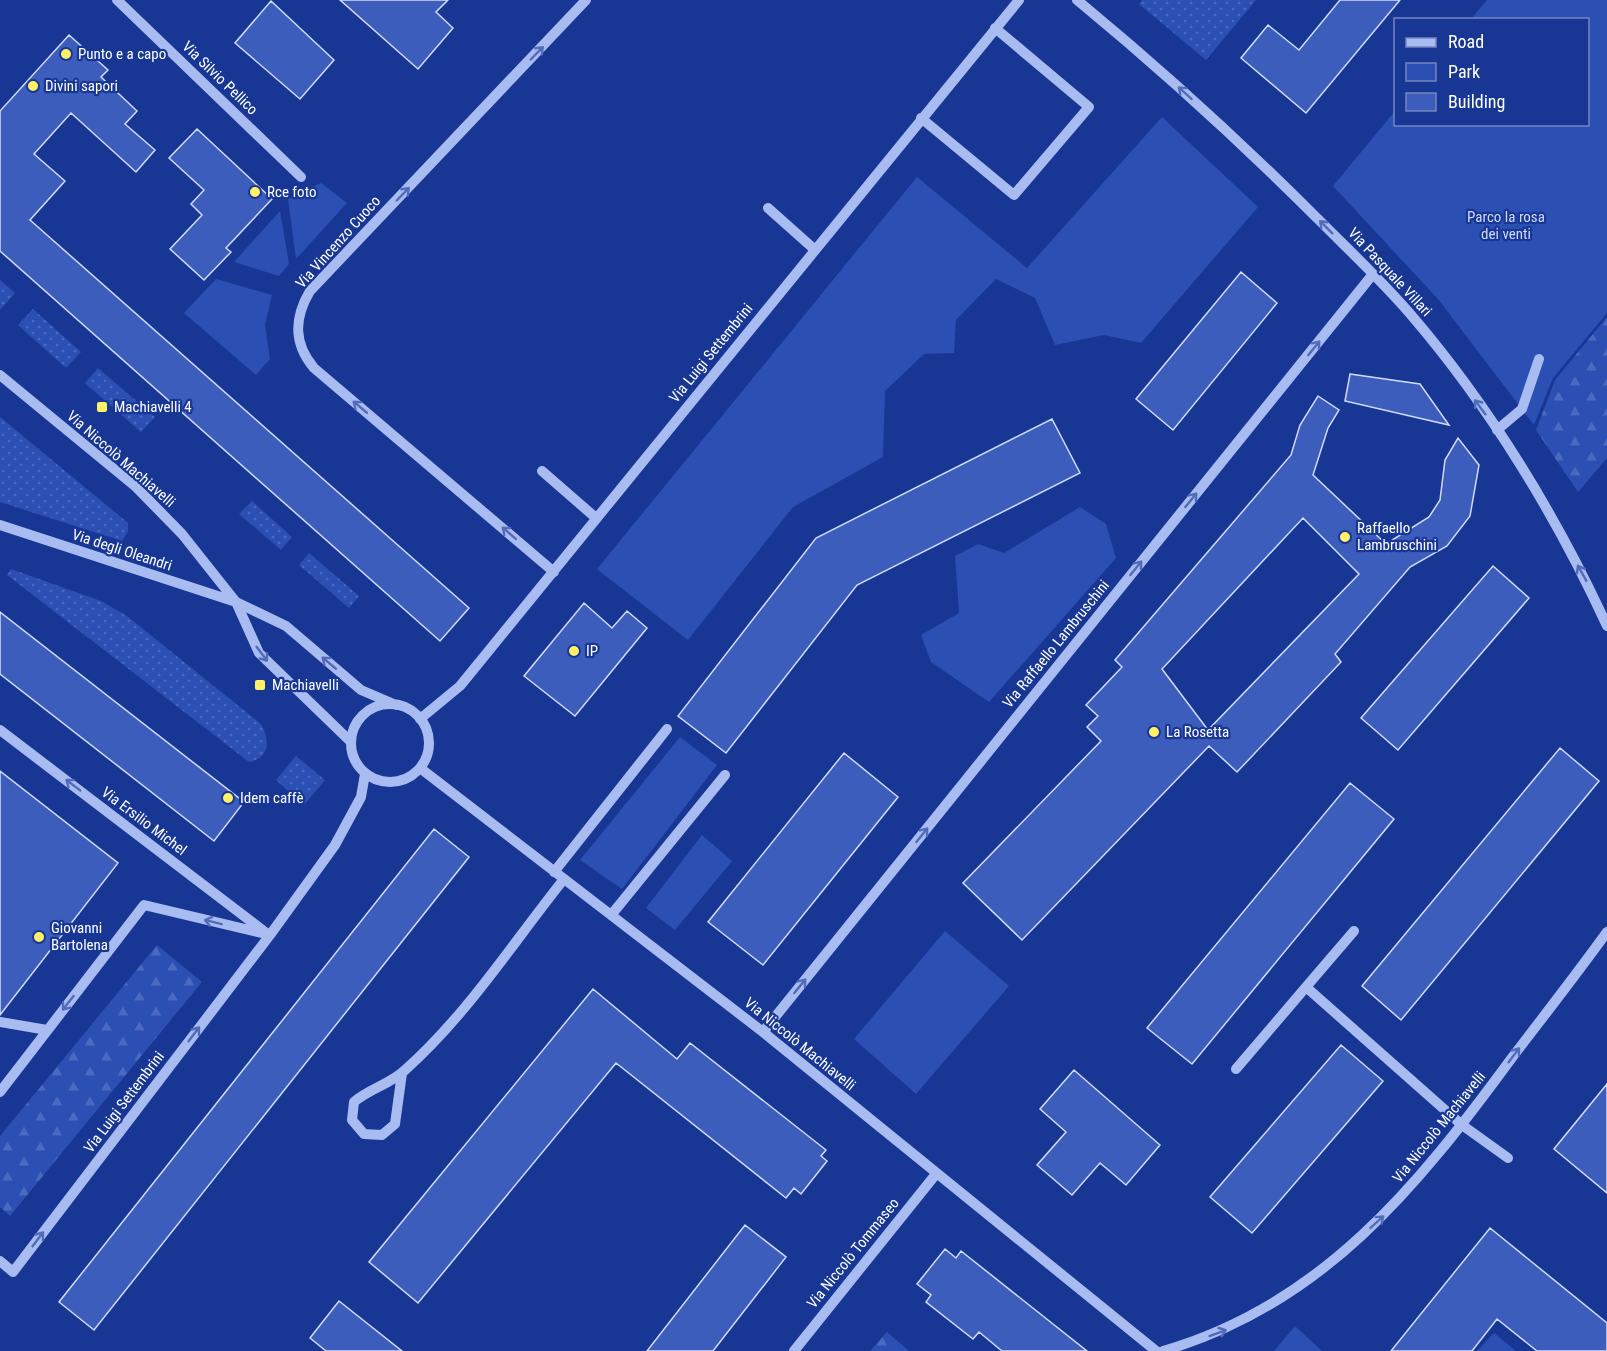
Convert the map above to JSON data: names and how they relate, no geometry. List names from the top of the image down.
{
  "streets": {
    "street": [
      "Via Silvio Pellico",
      "Via Vincenzo Cuoco",
      "Via Pasquale Villari",
      "Via Luigi Settembrini",
      "Via Niccolò Machiavelli",
      "Via degli Oleandri",
      "Via Raffaello Lambruschini",
      "Via Ersilio Michel",
      "Via Niccolò Tommaseo"
    ]
  },
  "crossings": [
    ["Via Vincenzo Cuoco", "Via Luigi Settembrini"],
    ["Via Pasquale Villari", "Via Raffaello Lambruschini"],
    ["Via Luigi Settembrini", "Via Niccolò Machiavelli"],
    ["Via Luigi Settembrini", "Via Ersilio Michel"],
    ["Via Niccolò Machiavelli", "Via degli Oleandri"],
    ["Via Niccolò Machiavelli", "Via Raffaello Lambruschini"],
    ["Via Niccolò Machiavelli", "Via Niccolò Tommaseo"]
  ],
  "one_way": ["Via Pasquale Villari", "Via Raffaello Lambruschini", "Via Ersilio Michel"],
  "parks": ["Parco la rosa dei venti"],
  "places": {
    "other": [
      "Punto e a capo",
      "Divini sapori",
      "Rce foto",
      "Raffaello Lambruschini",
      "IP",
      "La Rosetta",
      "Idem caffè",
      "Giovanni Bartolena"
    ],
    "transit": ["Machiavelli 4", "Machiavelli"]
  },
  "legend": ["Road", "Park", "Building"]
}
